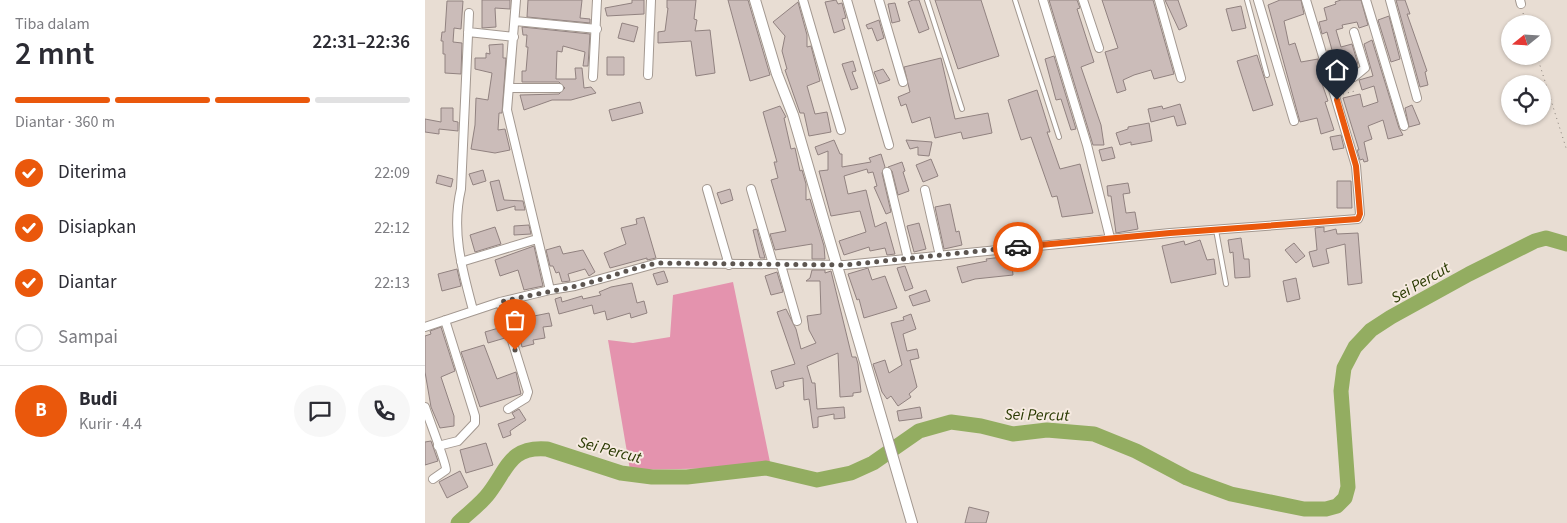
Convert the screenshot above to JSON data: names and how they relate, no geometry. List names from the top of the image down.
{
  "water": ["Sei Percut"],
  "north": "left",
  "page": {
    "heading": ["2 mnt", "Tiba dalam", "22:31–22:36"],
    "panel": ["Budi", "Kurir · 4.4"],
    "bar": "Diantar · 360 m",
    "list": [
      ["Diterima", "22:09"],
      ["Disiapkan", "22:12"],
      ["Diantar", "22:13"],
      "Sampai"
    ],
    "round": "B"
  }
}
